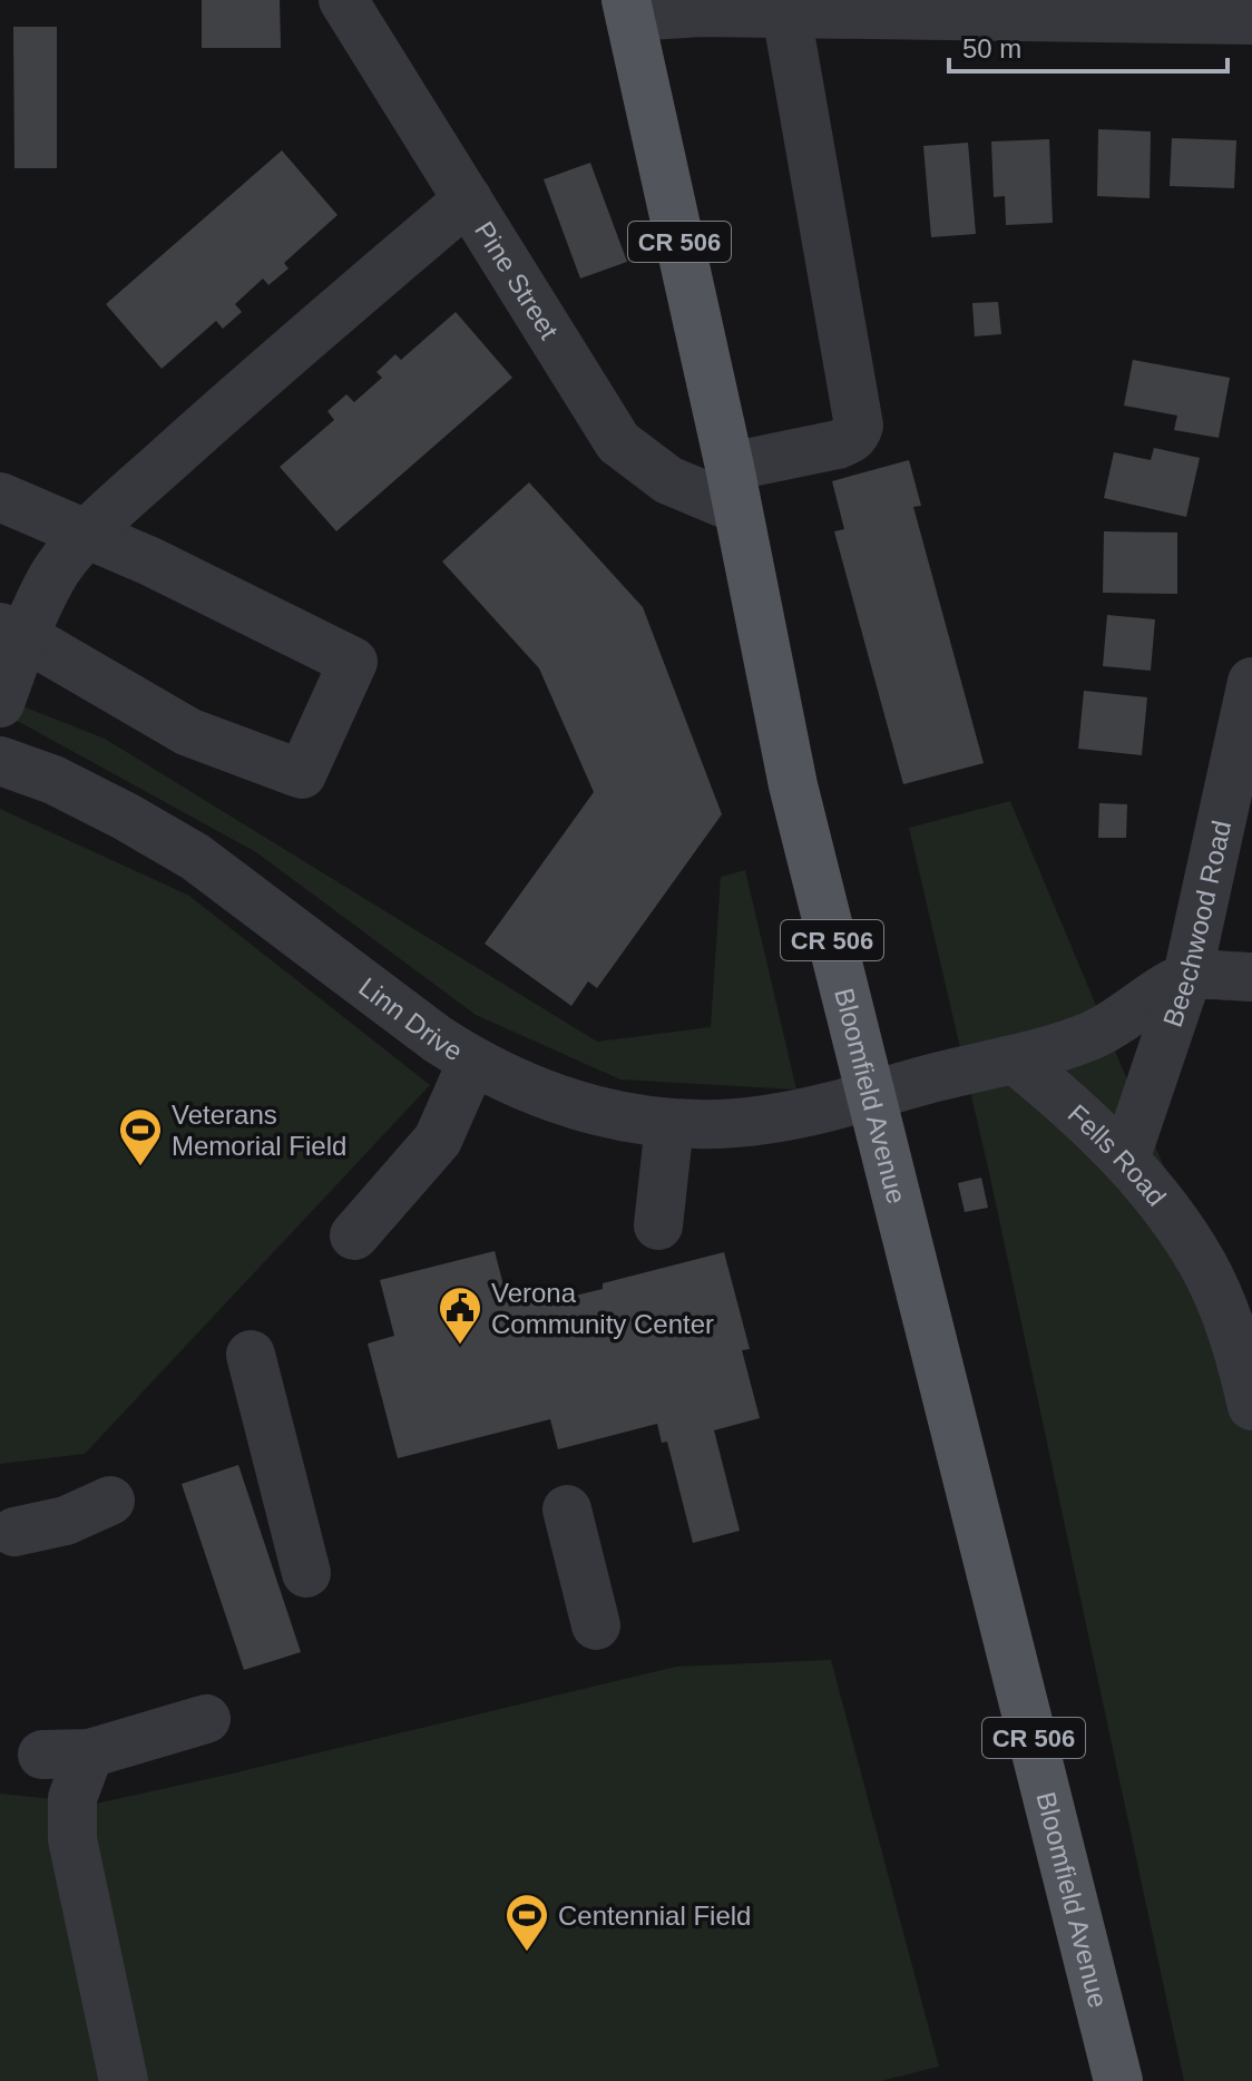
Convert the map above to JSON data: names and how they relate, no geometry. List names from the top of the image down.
{
  "streets": {
    "main road": ["CR 506", "Bloomfield Avenue"],
    "street": [
      "Pine Street",
      "Beechwood Road",
      "Linn Drive",
      "Fells Road"
    ]
  },
  "crossings": [
    ["Pine Street", "Bloomfield Avenue"],
    ["Beechwood Road", "Fells Road"],
    ["Linn Drive", "Bloomfield Avenue"]
  ],
  "places": {
    "sports": ["Veterans Memorial Field", "Centennial Field"],
    "public building": ["Verona Community Center"]
  },
  "scale_bar": "50 m"
}
